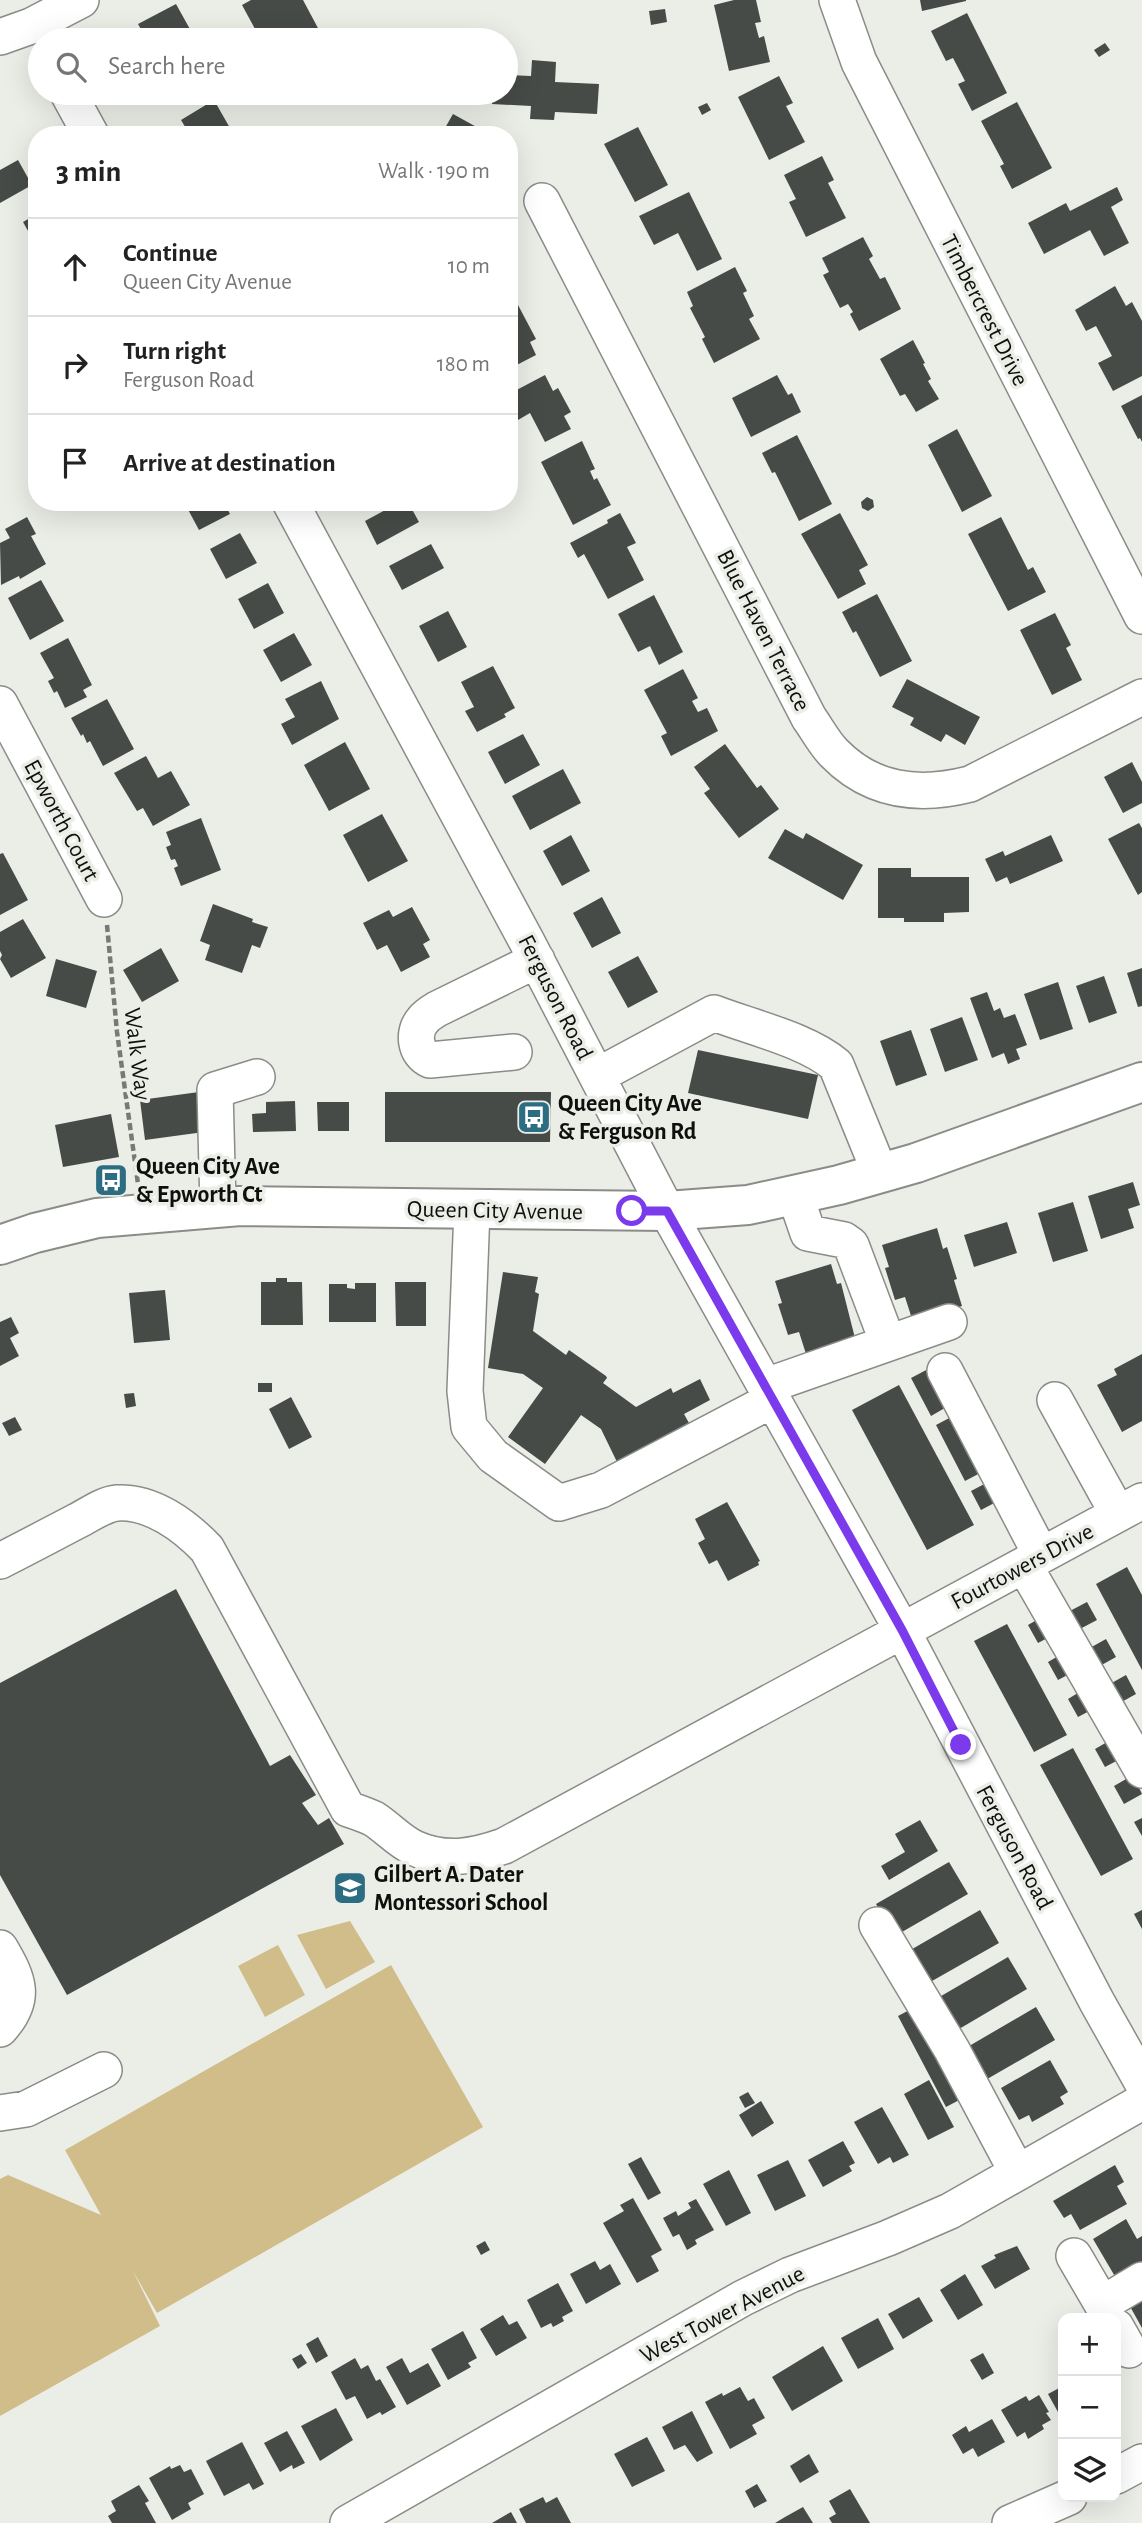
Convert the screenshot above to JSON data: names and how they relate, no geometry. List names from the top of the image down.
{
  "streets": {
    "main road": ["Queen City Avenue"],
    "street": [
      "Timbercrest Drive",
      "Blue Haven Terrace",
      "Epworth Court",
      "Ferguson Road",
      "Fourtowers Drive",
      "West Tower Avenue"
    ],
    "path": ["Walk Way"]
  },
  "crossings": [
    ["Epworth Court", "Walk Way"],
    ["Ferguson Road", "Queen City Avenue"],
    ["Ferguson Road", "Fourtowers Drive"],
    ["Walk Way", "Queen City Avenue"]
  ],
  "places": {
    "bus stop": ["Queen City Ave & Ferguson Rd", "Queen City Ave & Epworth Ct"],
    "school or university": ["Gilbert A. Dater Montessori School"]
  },
  "page": {
    "search": "Search here",
    "heading": ["3 min", "Walk · 190 m"],
    "list": [
      ["Continue", "Queen City Avenue", "10 m"],
      ["Turn right", "Ferguson Road", "180 m"],
      "Arrive at destination"
    ],
    "map_buttons": ["+", "−"]
  }
}
